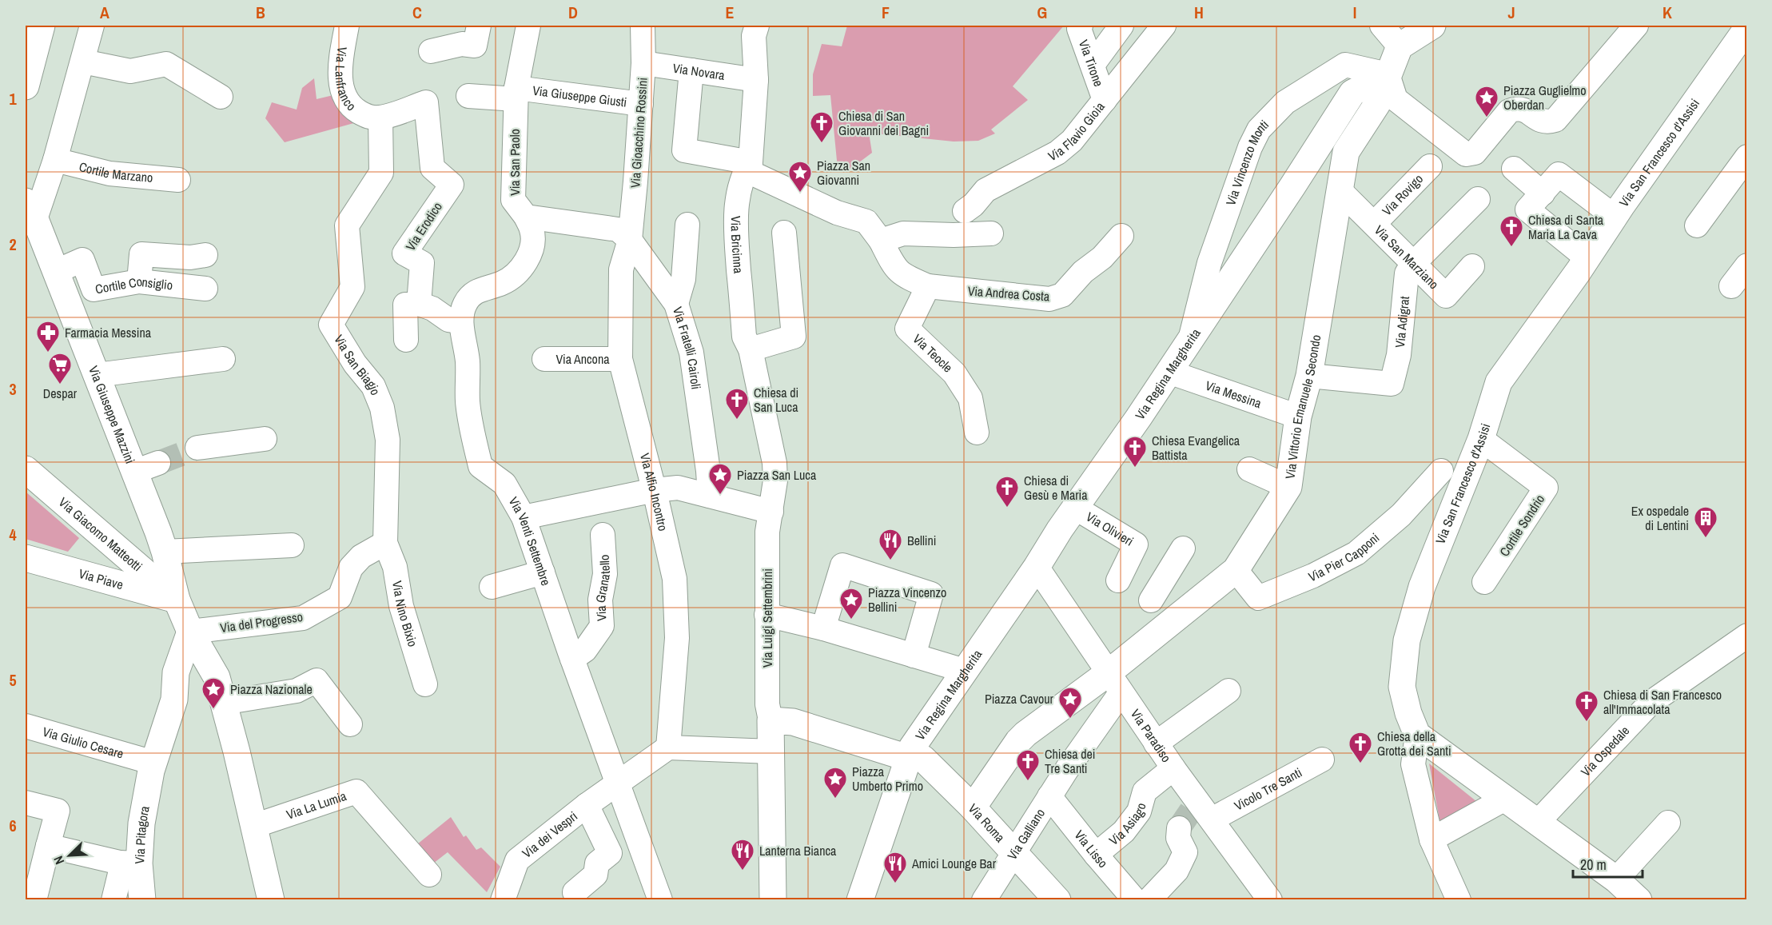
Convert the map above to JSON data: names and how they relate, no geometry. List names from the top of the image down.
{
  "streets": {
    "street": [
      "Via Tirone",
      "Via Novara",
      "Via Lanfranco",
      "Via Giuseppe Giusti",
      "Via Flavio Gioia",
      "Via Gioacchino Rossini",
      "Via San Francesco d'Assisi",
      "Via San Paolo",
      "Via Vincenzo Monti",
      "Cortile Marzano",
      "Via Rovigo",
      "Via Erodico",
      "Via Bricinna",
      "Via San Marziano",
      "Cortile Consiglio",
      "Via Andrea Costa",
      "Via Adigrat",
      "Via Fratelli Cairoli",
      "Via Teocle",
      "Via Ancona",
      "Via San Biagio",
      "Via Regina Margherita",
      "Via Messina",
      "Via Vittorio Emanuele Secondo",
      "Via Giuseppe Mazzini",
      "Via Alfio Incontro",
      "Cortile Sondrio",
      "Via Olivieri",
      "Via Giacomo Matteotti",
      "Via Venti Settembre",
      "Via Pier Capponi",
      "Via Piave",
      "Via Granatello",
      "Via Nino Bixio",
      "Via Luigi Settembrini",
      "Via del Progresso",
      "Via Paradiso",
      "Via Giulio Cesare",
      "Via Ospedale",
      "Vicolo Tre Santi",
      "Via La Lumia",
      "Via Asiago",
      "Via Roma",
      "Via Pitagora",
      "Via dei Vespri",
      "Via Galliano",
      "Via Lisso"
    ]
  },
  "crossings": [
    ["Via Tirone", "Via Flavio Gioia"],
    ["Via Novara", "Via Gioacchino Rossini"],
    ["Via Novara", "Via Bricinna"],
    ["Via Lanfranco", "Via Erodico"],
    ["Via Lanfranco", "Via San Biagio"],
    ["Via Giuseppe Giusti", "Via Gioacchino Rossini"],
    ["Via Giuseppe Giusti", "Via San Paolo"],
    ["Via Gioacchino Rossini", "Via Fratelli Cairoli"],
    ["Via Gioacchino Rossini", "Via Alfio Incontro"],
    ["Via San Francesco d'Assisi", "Cortile Sondrio"],
    ["Via San Paolo", "Via Venti Settembre"],
    ["Via Vincenzo Monti", "Via Regina Margherita"],
    ["Via Vincenzo Monti", "Via Vittorio Emanuele Secondo"],
    ["Via Rovigo", "Via San Marziano"],
    ["Via Bricinna", "Via Luigi Settembrini"],
    ["Via San Marziano", "Via Adigrat"],
    ["Via San Marziano", "Via Vittorio Emanuele Secondo"],
    ["Cortile Consiglio", "Via Giuseppe Mazzini"],
    ["Via Andrea Costa", "Via Teocle"],
    ["Via Adigrat", "Via Vittorio Emanuele Secondo"],
    ["Via Fratelli Cairoli", "Via Alfio Incontro"],
    ["Via Ancona", "Via Alfio Incontro"],
    ["Via San Biagio", "Via Nino Bixio"],
    ["Via San Biagio", "Via del Progresso"],
    ["Via Regina Margherita", "Via Messina"],
    ["Via Regina Margherita", "Via Vittorio Emanuele Secondo"],
    ["Via Regina Margherita", "Via Olivieri"],
    ["Via Regina Margherita", "Via Paradiso"],
    ["Via Regina Margherita", "Via Roma"],
    ["Via Messina", "Via Vittorio Emanuele Secondo"],
    ["Via Vittorio Emanuele Secondo", "Via Pier Capponi"],
    ["Via Vittorio Emanuele Secondo", "Via Paradiso"],
    ["Via Vittorio Emanuele Secondo", "Via Roma"],
    ["Via Vittorio Emanuele Secondo", "Via Galliano"],
    ["Via Giuseppe Mazzini", "Via Giacomo Matteotti"],
    ["Via Giuseppe Mazzini", "Via Piave"],
    ["Via Giuseppe Mazzini", "Via del Progresso"],
    ["Via Giuseppe Mazzini", "Via La Lumia"],
    ["Via Giuseppe Mazzini", "Via Pitagora"],
    ["Via Alfio Incontro", "Via dei Vespri"],
    ["Via Giacomo Matteotti", "Via Piave"],
    ["Via Venti Settembre", "Via Granatello"],
    ["Via Venti Settembre", "Via dei Vespri"],
    ["Via Nino Bixio", "Via del Progresso"],
    ["Via del Progresso", "Via Pitagora"],
    ["Via Paradiso", "Vicolo Tre Santi"],
    ["Via Paradiso", "Via Asiago"],
    ["Via Paradiso", "Via Galliano"],
    ["Via Giulio Cesare", "Via Pitagora"],
    ["Via Asiago", "Via Lisso"],
    ["Via Roma", "Via Galliano"],
    ["Via Galliano", "Via Lisso"]
  ],
  "places": {
    "place": [
      "Piazza Guglielmo Oberdan",
      "Piazza San Giovanni",
      "Piazza San Luca",
      "Piazza Vincenzo Bellini",
      "Piazza Nazionale",
      "Piazza Cavour",
      "Piazza Umberto Primo"
    ],
    "church": [
      "Chiesa di San Giovanni dei Bagni",
      "Chiesa di Santa Maria La Cava",
      "Chiesa di San Luca",
      "Chiesa Evangelica Battista",
      "Chiesa di Gesù e Maria",
      "Chiesa di San Francesco all'Immacolata",
      "Chiesa della Grotta dei Santi",
      "Chiesa dei Tre Santi"
    ],
    "pharmacy": ["Farmacia Messina"],
    "supermarket": ["Despar"],
    "building": ["Ex ospedale di Lentini"],
    "restaurant": ["Bellini", "Lanterna Bianca", "Amici Lounge Bar"]
  },
  "scale_bar": "20 m",
  "north": "bottom left",
  "grid": {
    "columns": [
      "A",
      "B",
      "C",
      "D",
      "E",
      "F",
      "G",
      "H",
      "I",
      "J",
      "K"
    ],
    "rows": [
      "1",
      "2",
      "3",
      "4",
      "5",
      "6"
    ]
  }
}
